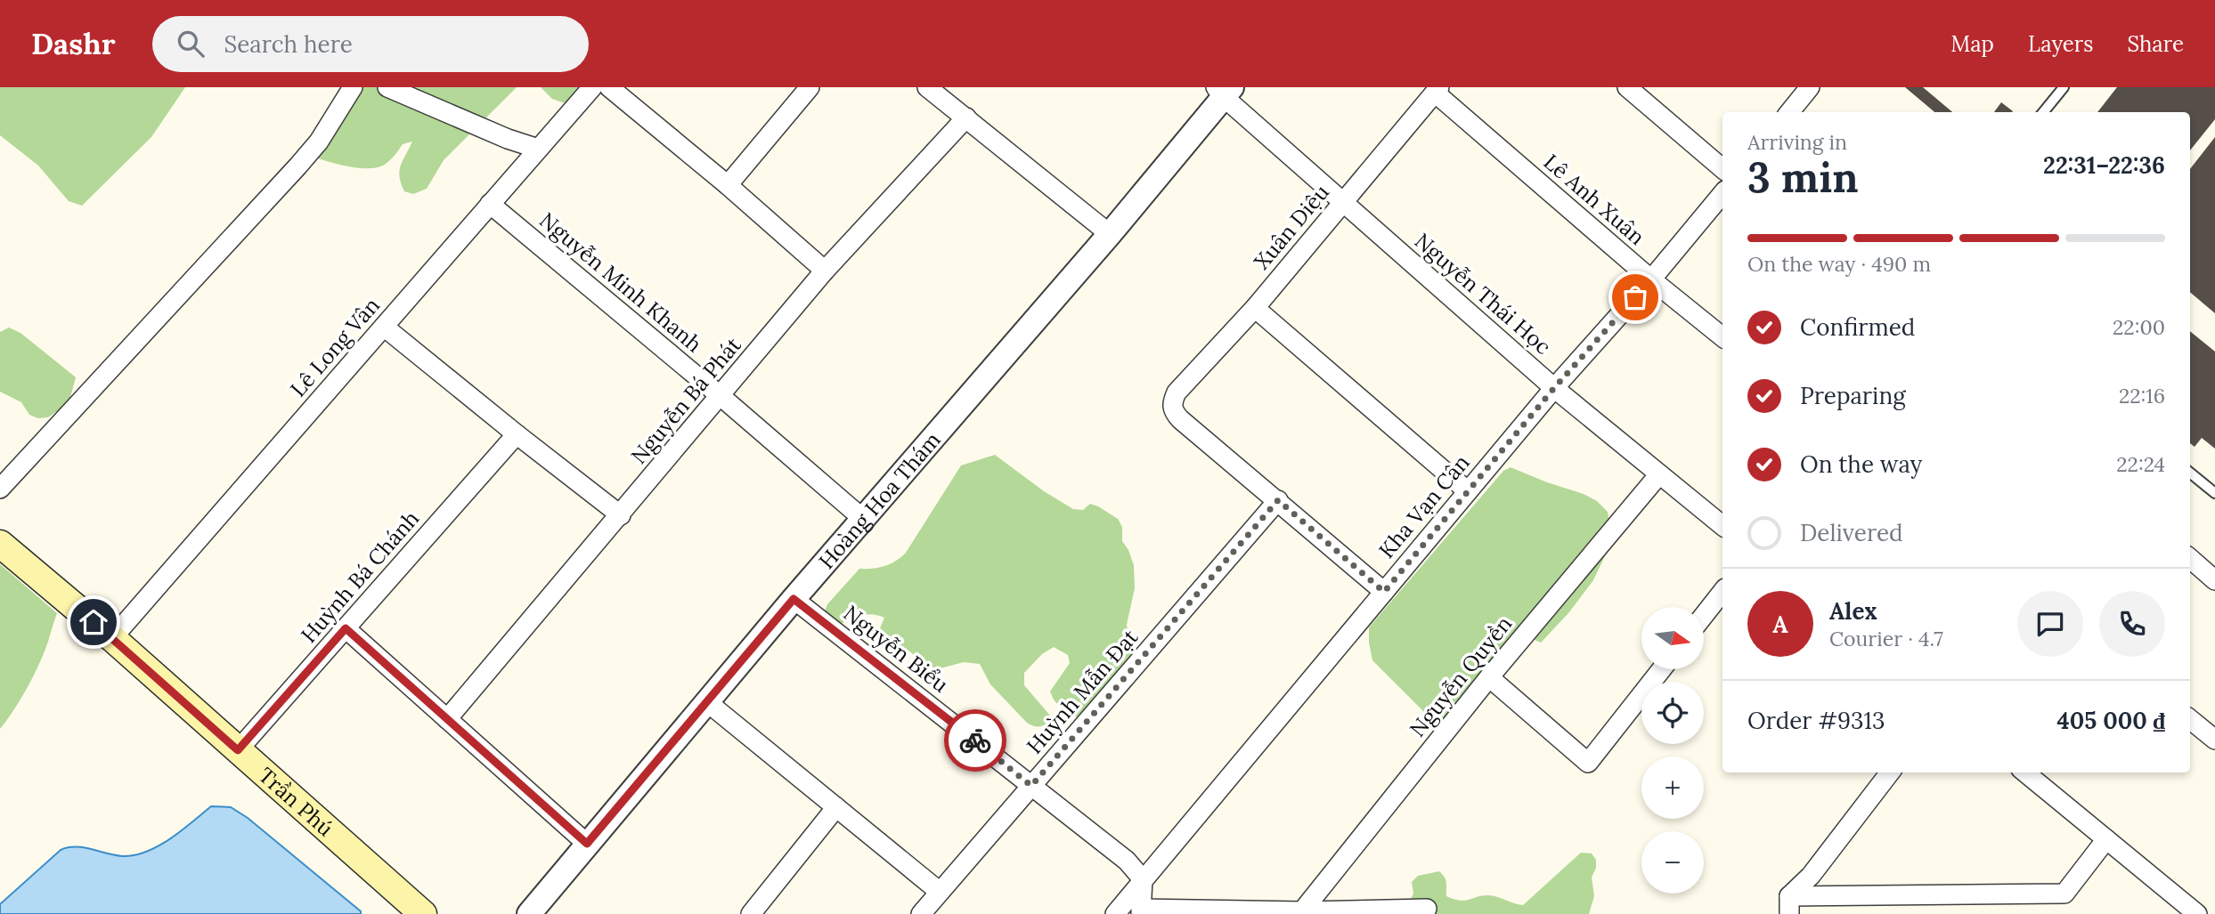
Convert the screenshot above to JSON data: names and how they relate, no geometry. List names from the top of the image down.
{
  "streets": {
    "main road": ["Trần Phú"],
    "street": [
      "Lê Anh Xuân",
      "Xuân Diệu",
      "Nguyễn Minh Khanh",
      "Nguyễn Thái Học",
      "Lê Long Vân",
      "Nguyễn Bá Phát",
      "Hoàng Hoa Thám",
      "Kha Vạn Cân",
      "Huỳnh Bá Chánh",
      "Nguyễn Biểu",
      "Nguyễn Quyền",
      "Huỳnh Mẫn Đạt"
    ]
  },
  "crossings": [
    ["Lê Anh Xuân", "Xuân Diệu"],
    ["Lê Anh Xuân", "Kha Vạn Cân"],
    ["Xuân Diệu", "Nguyễn Thái Học"],
    ["Xuân Diệu", "Huỳnh Mẫn Đạt"],
    ["Nguyễn Minh Khanh", "Lê Long Vân"],
    ["Nguyễn Minh Khanh", "Nguyễn Bá Phát"],
    ["Nguyễn Minh Khanh", "Hoàng Hoa Thám"],
    ["Nguyễn Thái Học", "Hoàng Hoa Thám"],
    ["Nguyễn Thái Học", "Kha Vạn Cân"],
    ["Nguyễn Thái Học", "Nguyễn Quyền"],
    ["Lê Long Vân", "Trần Phú"],
    ["Hoàng Hoa Thám", "Nguyễn Biểu"],
    ["Kha Vạn Cân", "Nguyễn Biểu"],
    ["Huỳnh Bá Chánh", "Trần Phú"],
    ["Nguyễn Biểu", "Huỳnh Mẫn Đạt"]
  ],
  "north": "right",
  "page": {
    "header": "Dashr",
    "search": "Search here",
    "nav": ["Map", "Layers", "Share"],
    "heading": ["3 min", "Arriving in", "22:31–22:36"],
    "panel": [
      "Alex",
      "Courier · 4.7",
      "Order #9313",
      "405 000 ₫"
    ],
    "bar": "On the way · 490 m",
    "list": [
      ["Confirmed", "22:00"],
      ["Preparing", "22:16"],
      ["On the way", "22:24"],
      "Delivered"
    ],
    "round": "A",
    "map_buttons": ["+", "−"]
  }
}
